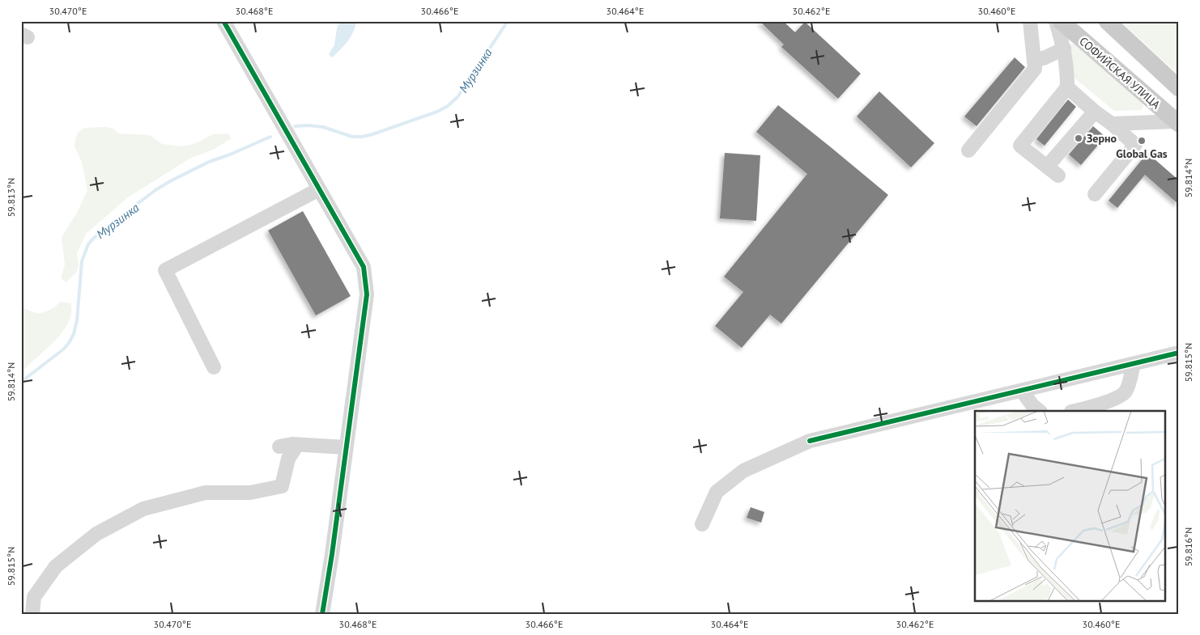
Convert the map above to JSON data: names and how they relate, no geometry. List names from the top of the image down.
{
  "streets": {
    "main road": ["СОФИЙСКАЯ УЛИЦА"]
  },
  "water": ["Мурзинка"],
  "places": ["Зерно", "Global Gas"],
  "coordinates": [
    "30.470°E",
    "30.468°E",
    "30.466°E",
    "30.464°E",
    "30.462°E",
    "30.460°E",
    "59.814°N",
    "59.813°N",
    "59.815°N",
    "59.816°N"
  ]
}
